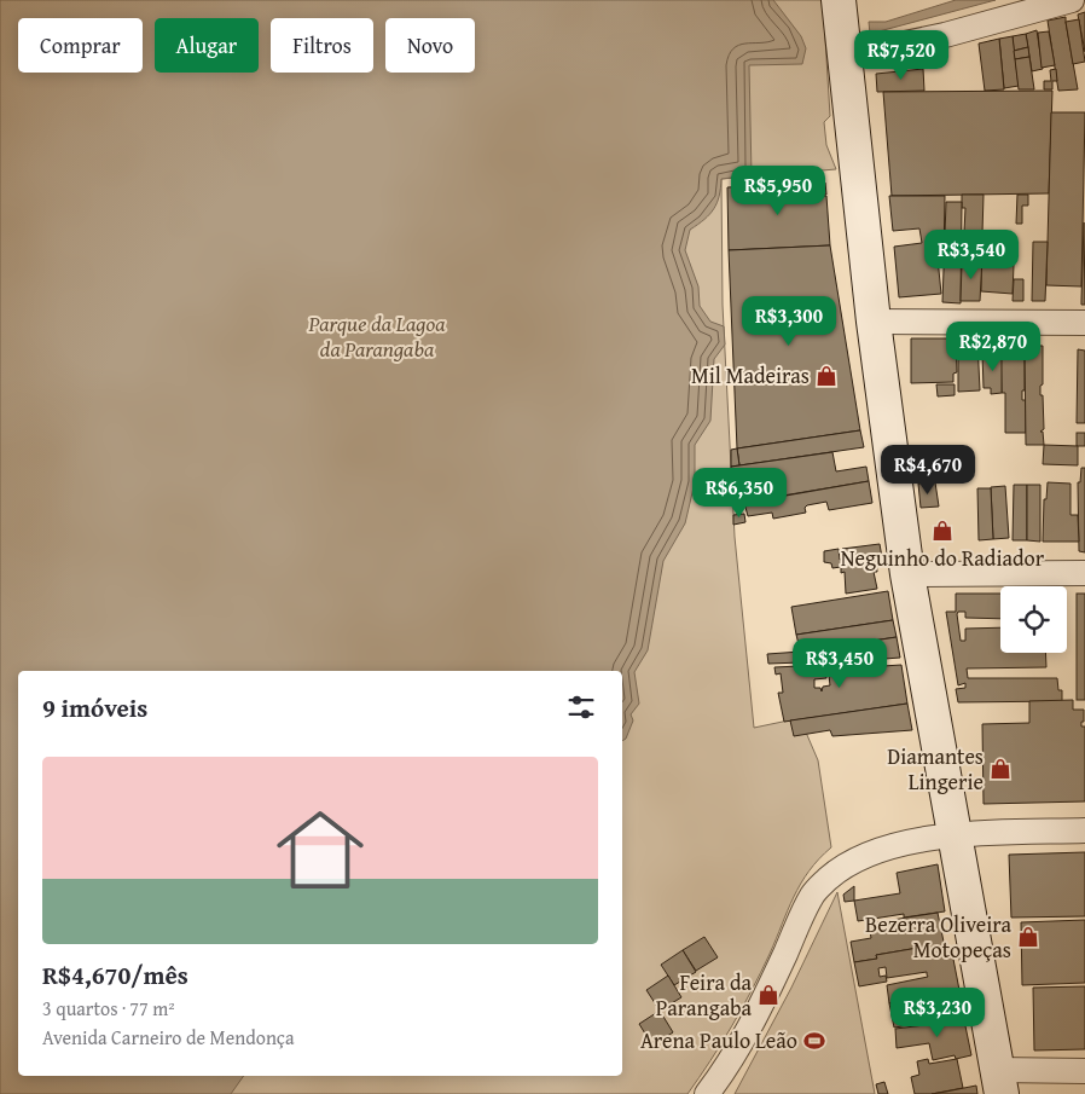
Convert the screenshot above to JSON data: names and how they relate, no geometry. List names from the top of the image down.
{
  "parks": ["Parque da Lagoa da Parangaba"],
  "places": {
    "shop": [
      "Mil Madeiras",
      "Neguinho do Radiador",
      "Diamantes Lingerie",
      "Bezerra Oliveira Motopeças",
      "Feira da Parangaba"
    ],
    "sports": ["Arena Paulo Leão"]
  },
  "page": {
    "chip": [
      "Comprar",
      "Alugar",
      "Filtros",
      "Novo"
    ],
    "price": [
      "R$7,520",
      "R$5,950",
      "R$3,540",
      "R$3,300",
      "R$2,870",
      "R$4,670",
      "R$6,350",
      "R$3,450",
      "R$3,230"
    ],
    "heading": "9 imóveis",
    "list": [
      {
        "name": "R$4,670/mês",
        "note": "3 quartos · 77 m² · Avenida Carneiro de Mendonça"
      }
    ]
  }
}
